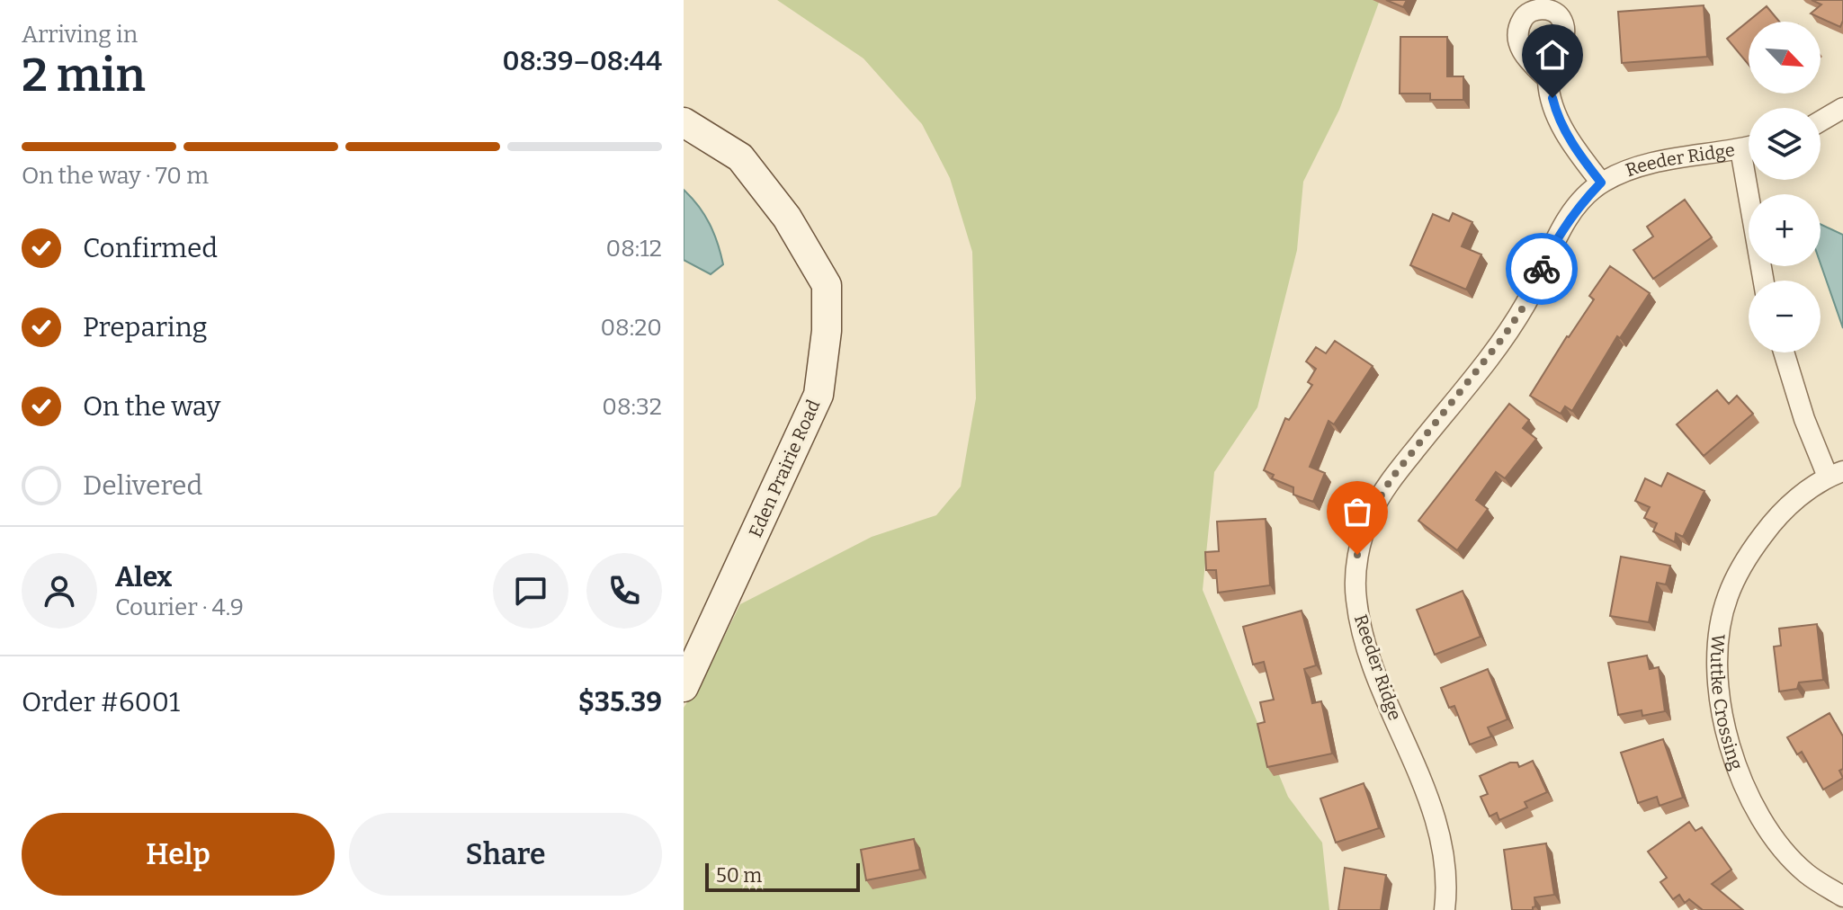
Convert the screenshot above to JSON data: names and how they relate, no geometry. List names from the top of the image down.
{
  "streets": {
    "street": ["Reeder Ridge", "Eden Prairie Road", "Wuttke Crossing"]
  },
  "scale_bar": "50 m",
  "north": "bottom right",
  "page": {
    "heading": ["2 min", "Arriving in", "08:39–08:44"],
    "panel": [
      "Alex",
      "Courier · 4.9",
      "Order #6001",
      "$35.39"
    ],
    "map_buttons": ["+", "−"],
    "bar": "On the way · 70 m",
    "list": [
      ["Confirmed", "08:12"],
      ["Preparing", "08:20"],
      ["On the way", "08:32"],
      "Delivered"
    ],
    "buttons": ["Help", "Share"],
    "scale": "50 m"
  }
}
